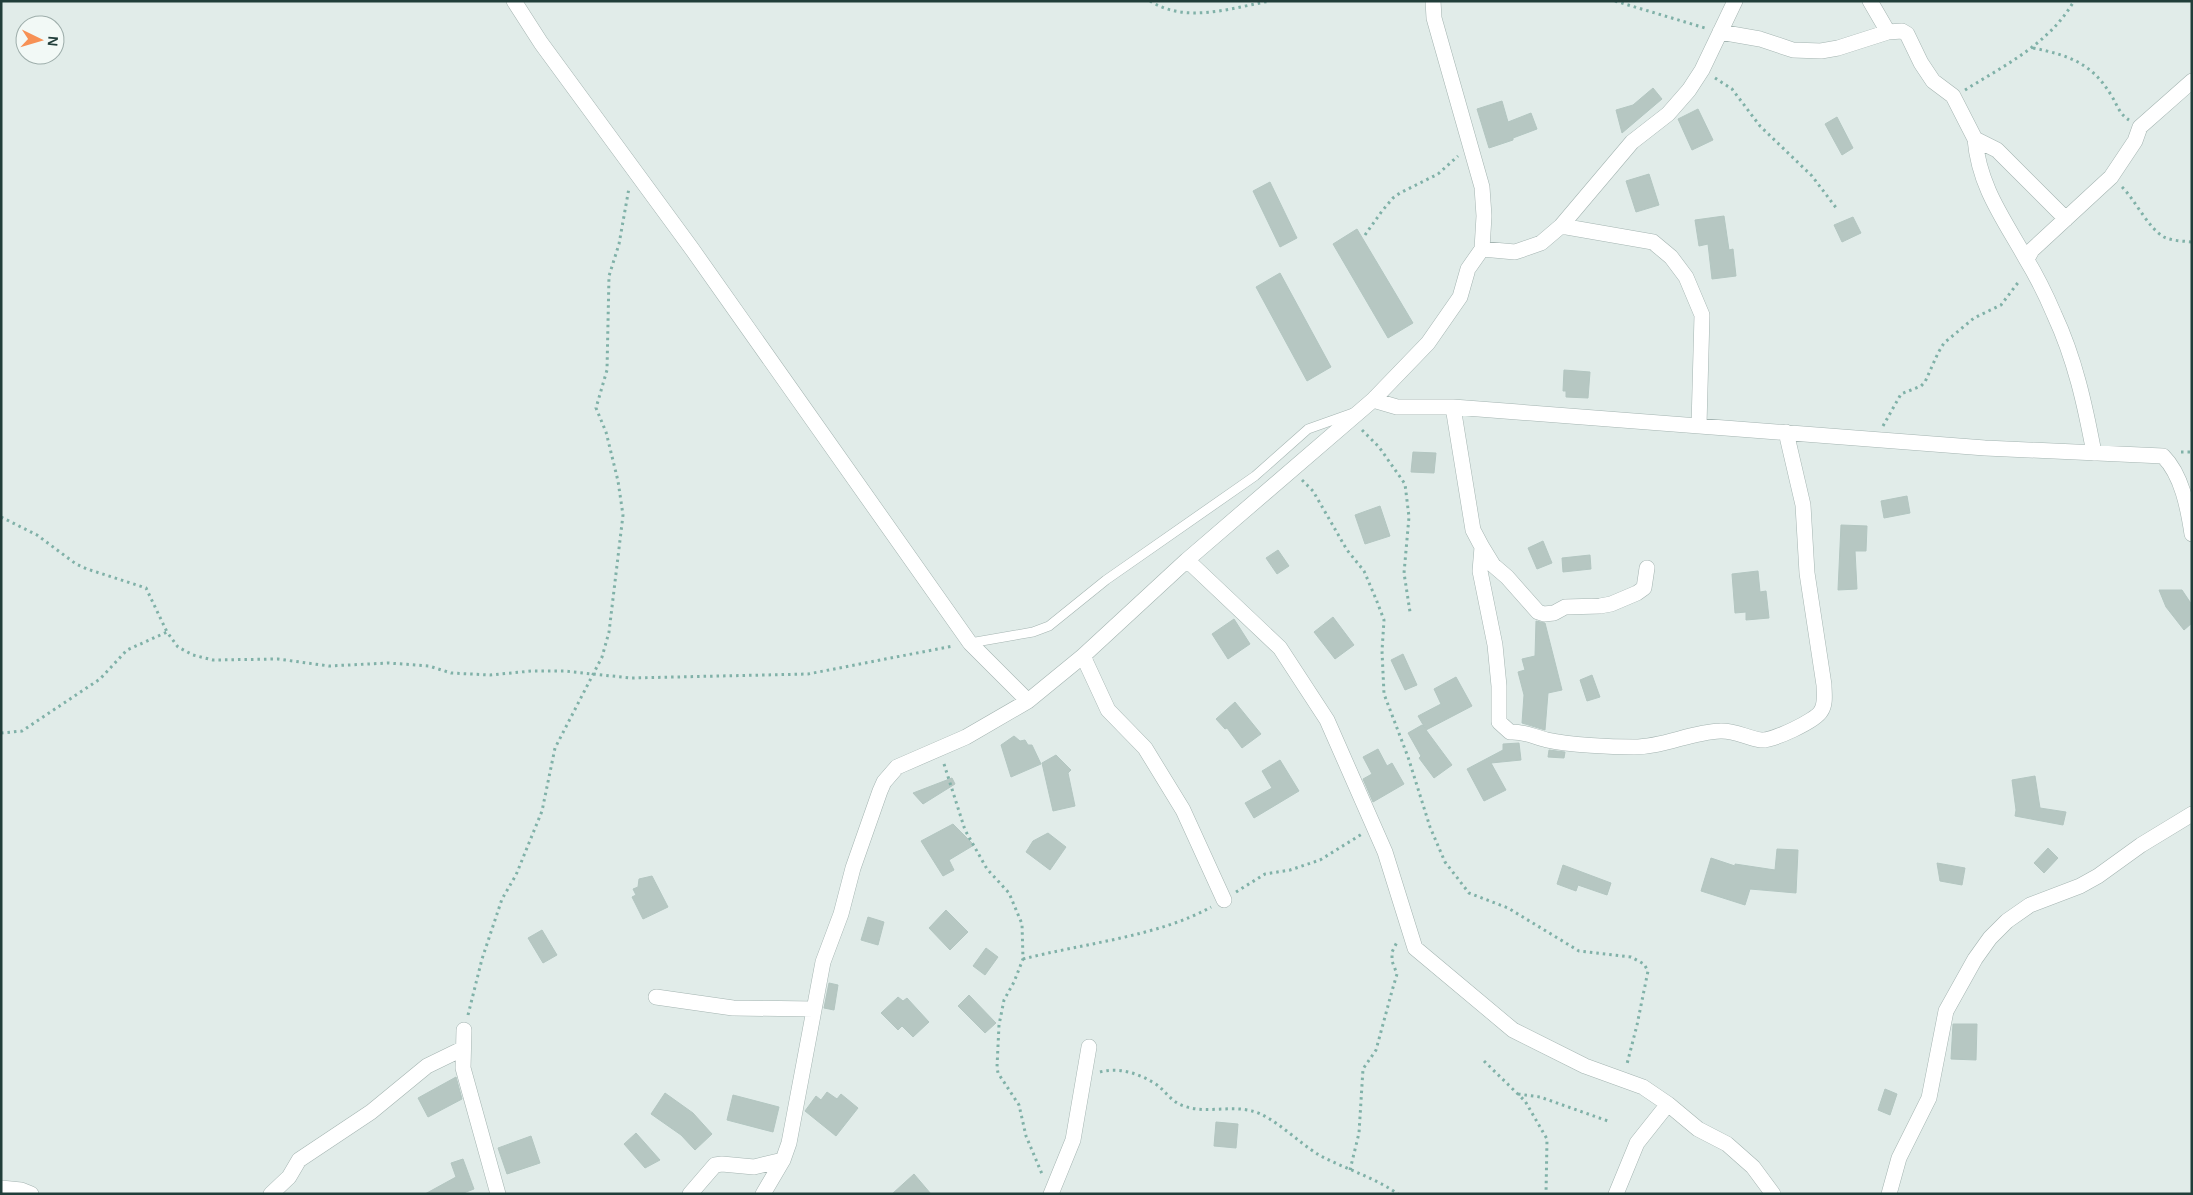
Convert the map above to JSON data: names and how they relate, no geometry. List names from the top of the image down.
{
  "north": "right"
}
